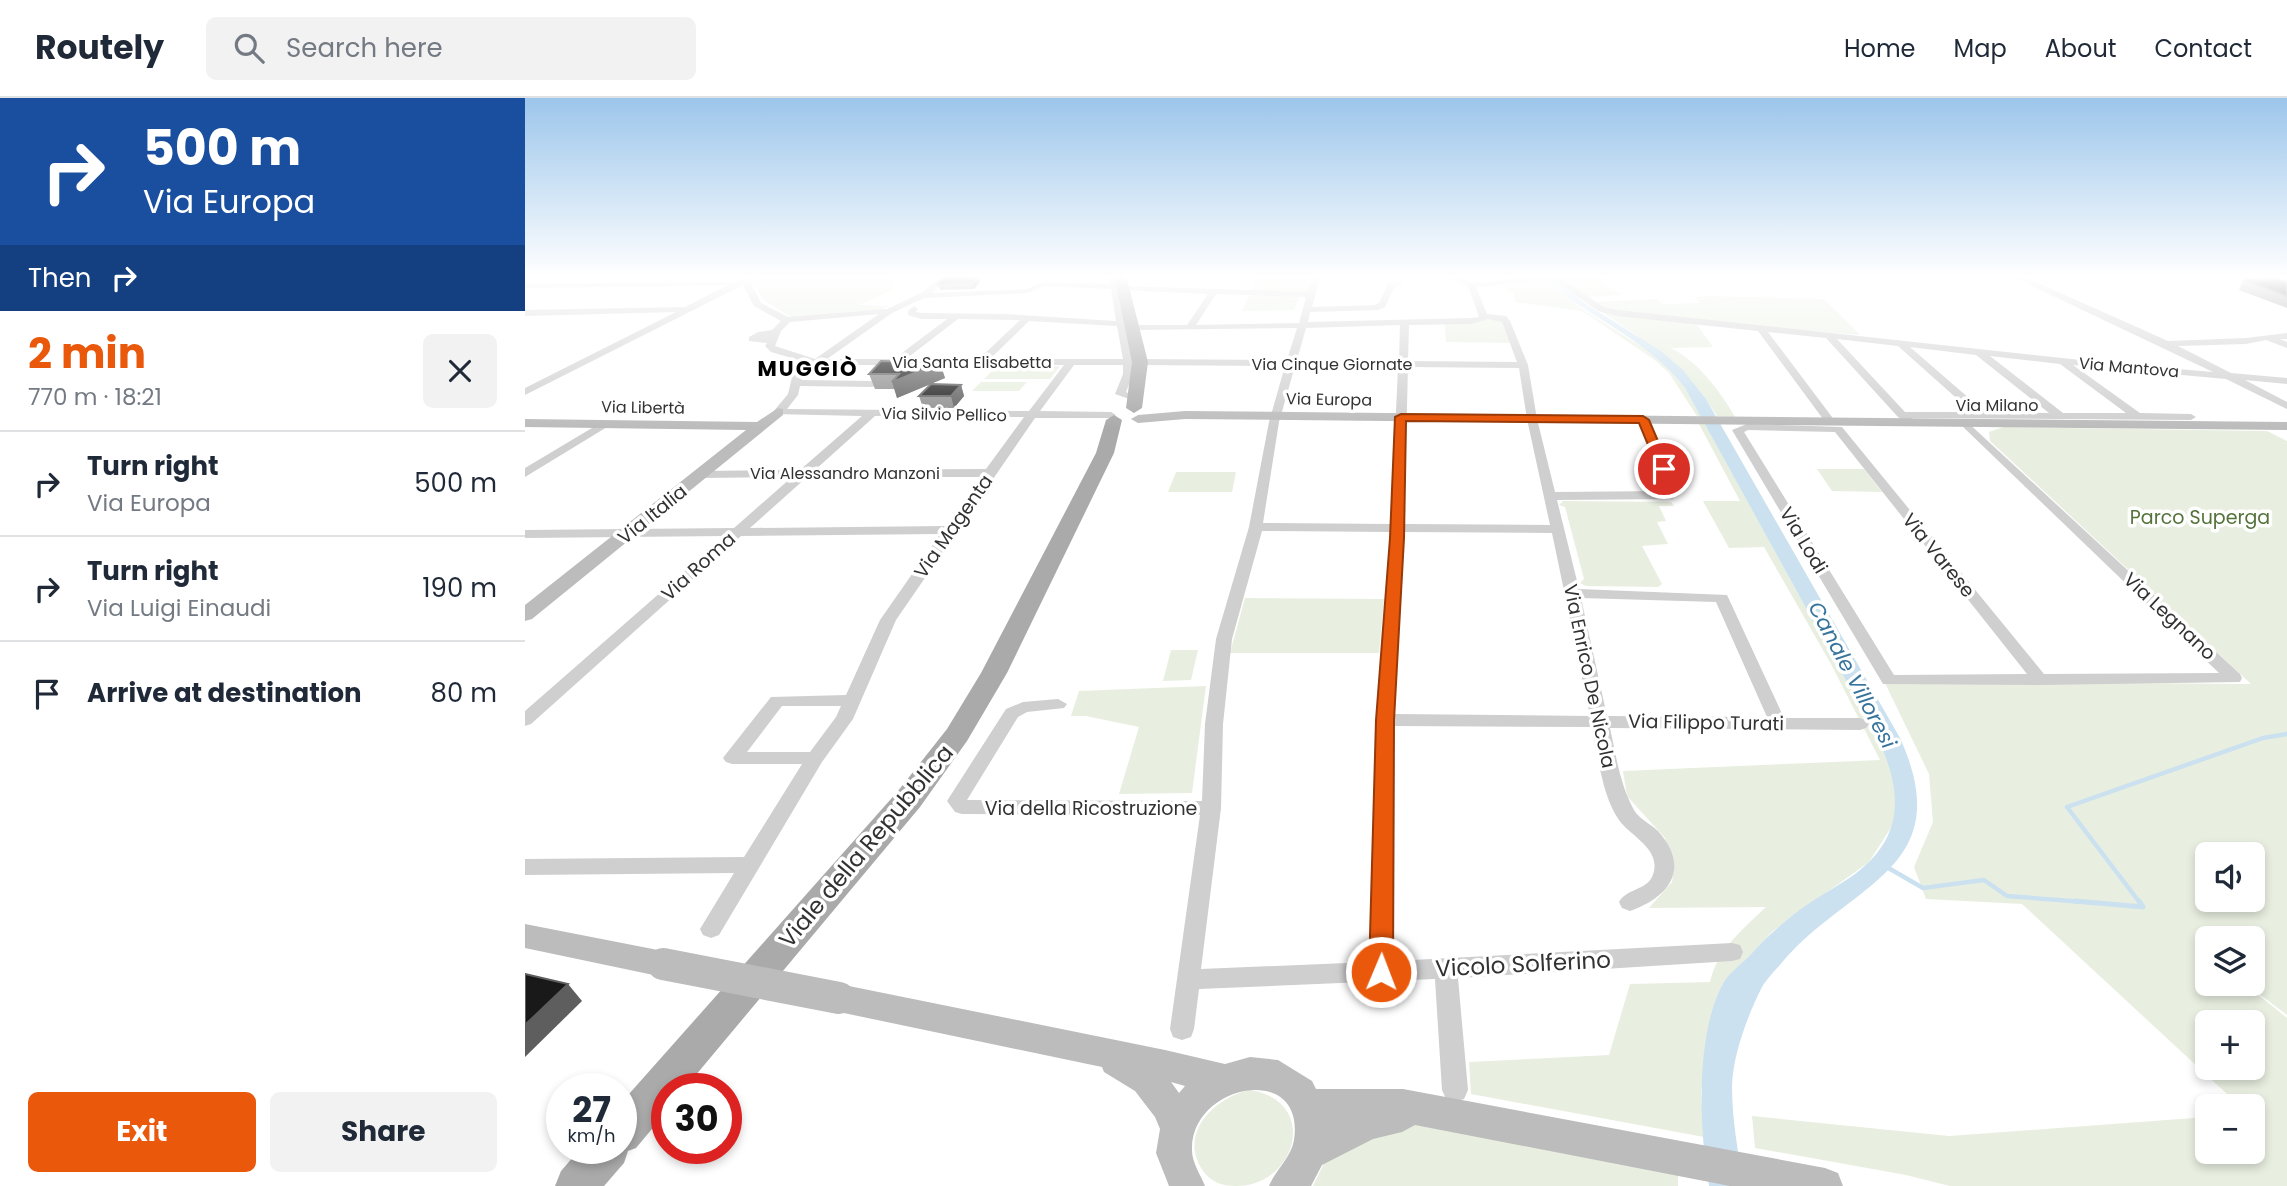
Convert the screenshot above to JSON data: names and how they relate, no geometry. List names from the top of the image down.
{
  "streets": {
    "main road": ["Viale della Repubblica"],
    "street": [
      "Via Santa Elisabetta",
      "Via Cinque Giornate",
      "Via Mantova",
      "Via Europa",
      "Via Milano",
      "Via Libertà",
      "Via Silvio Pellico",
      "Via Alessandro Manzoni",
      "Via Italia",
      "Via Magenta",
      "Via Lodi",
      "Via Varese",
      "Via Roma",
      "Via Legnano",
      "Via Enrico De Nicola",
      "Via Filippo Turati",
      "Via della Ricostruzione",
      "Vicolo Solferino"
    ]
  },
  "crossings": [
    ["Via Santa Elisabetta", "Via Cinque Giornate"],
    ["Via Santa Elisabetta", "Via Magenta"],
    ["Via Santa Elisabetta", "Viale della Repubblica"],
    ["Via Cinque Giornate", "Via Enrico De Nicola"],
    ["Via Cinque Giornate", "Via della Ricostruzione"],
    ["Via Cinque Giornate", "Viale della Repubblica"],
    ["Via Mantova", "Via Varese"],
    ["Via Europa", "Via Milano"],
    ["Via Europa", "Via Silvio Pellico"],
    ["Via Europa", "Via Enrico De Nicola"],
    ["Via Europa", "Via della Ricostruzione"],
    ["Via Europa", "Viale della Repubblica"],
    ["Via Milano", "Via Lodi"],
    ["Via Milano", "Via Varese"],
    ["Via Milano", "Via Legnano"],
    ["Via Libertà", "Via Italia"],
    ["Via Silvio Pellico", "Via Italia"],
    ["Via Silvio Pellico", "Via Magenta"],
    ["Via Silvio Pellico", "Via Roma"],
    ["Via Silvio Pellico", "Viale della Repubblica"],
    ["Via Alessandro Manzoni", "Via Italia"],
    ["Via Alessandro Manzoni", "Via Magenta"],
    ["Via Alessandro Manzoni", "Via Roma"],
    ["Via Lodi", "Via Varese"],
    ["Via Lodi", "Via Legnano"],
    ["Via Varese", "Via Legnano"],
    ["Via Enrico De Nicola", "Via Filippo Turati"],
    ["Via della Ricostruzione", "Vicolo Solferino"]
  ],
  "districts": ["MUGGIÒ"],
  "water": ["Canale Villoresi"],
  "parks": ["Parco Superga"],
  "page": {
    "header": "Routely",
    "search": "Search here",
    "nav": [
      "Home",
      "Map",
      "About",
      "Contact"
    ],
    "turn": ["500 m", "Via Europa"],
    "then": "Then",
    "heading": ["2 min", "770 m · 18:21"],
    "list": [
      {
        "name": "Turn right",
        "note": "Via Europa",
        "value": "500 m"
      },
      {
        "name": "Turn right",
        "note": "Via Luigi Einaudi",
        "value": "190 m"
      },
      {
        "name": "Arrive at destination",
        "value": "80 m"
      }
    ],
    "map_buttons": ["+", "−"],
    "speed": "27 km/h",
    "limit": "30",
    "buttons": ["Exit", "Share"]
  }
}
